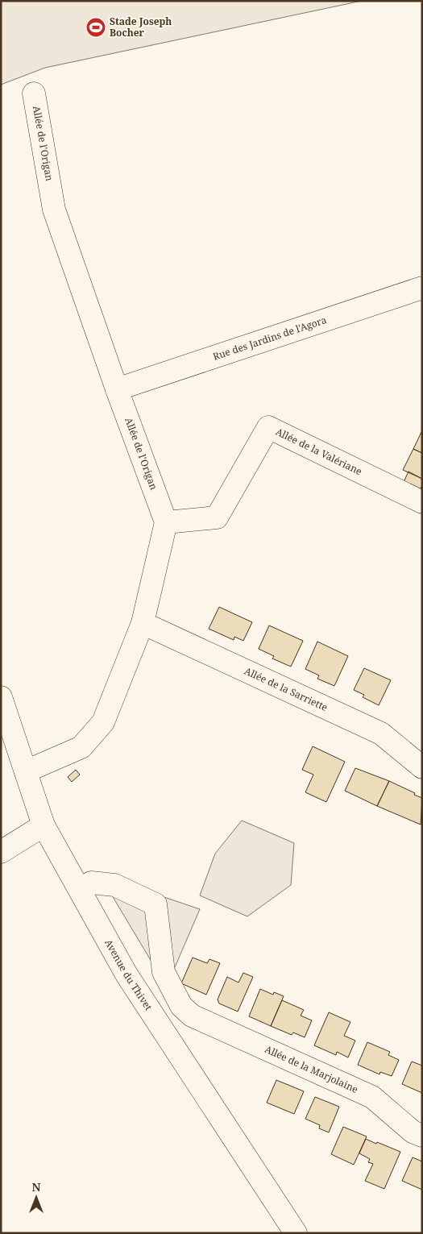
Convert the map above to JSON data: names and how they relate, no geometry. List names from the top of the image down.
{
  "streets": {
    "street": [
      "Allée de l'Origan",
      "Rue des Jardins de l'Agora",
      "Allée de la Valériane",
      "Allée de la Sarriette",
      "Avenue du Thivet",
      "Allée de la Marjolaine"
    ]
  },
  "crossings": [
    ["Allée de l'Origan", "Rue des Jardins de l'Agora"],
    ["Allée de l'Origan", "Allée de la Valériane"]
  ],
  "places": {
    "sports": ["Stade Joseph Bocher"]
  },
  "north": "top"
}
